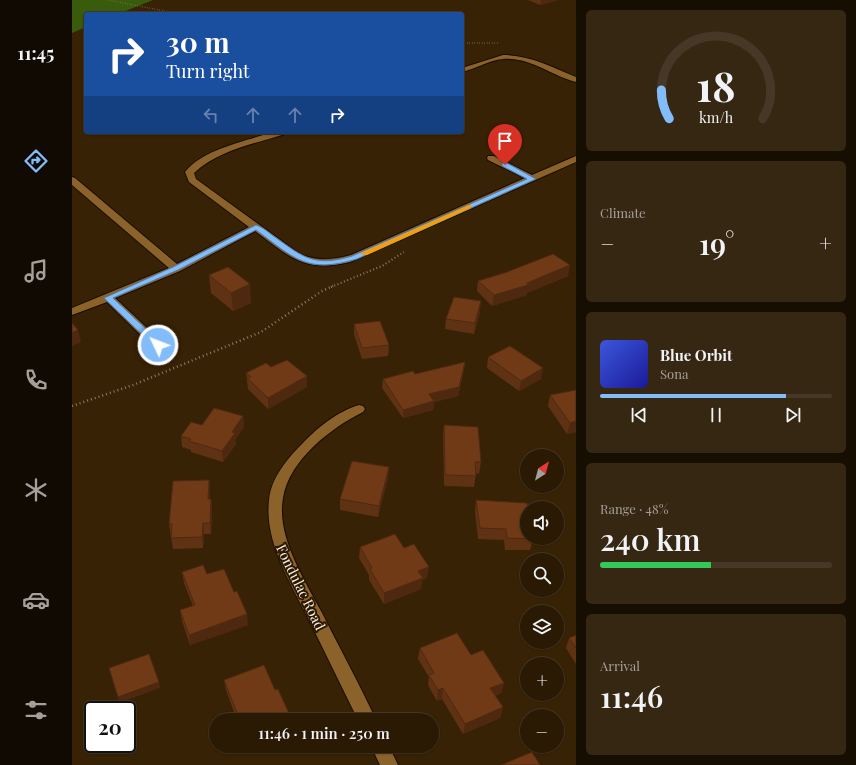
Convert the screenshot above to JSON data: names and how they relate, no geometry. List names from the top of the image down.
{
  "streets": {
    "street": ["Fondulac Road"]
  },
  "north": "top right",
  "page": {
    "tabs": "11:45",
    "turn": ["30 m", "Turn right"],
    "tile": [
      "Climate",
      ["Range · 48%", "240 km"],
      ["Arrival", "11:46"]
    ],
    "heat": ["−", "19°", "+"],
    "song": ["Blue Orbit", "Sona"],
    "map_buttons": ["+", "−"],
    "limit": "20",
    "trip": "11:46 · 1 min · 250 m",
    "gauge": ["18", "km/h"]
  }
}
